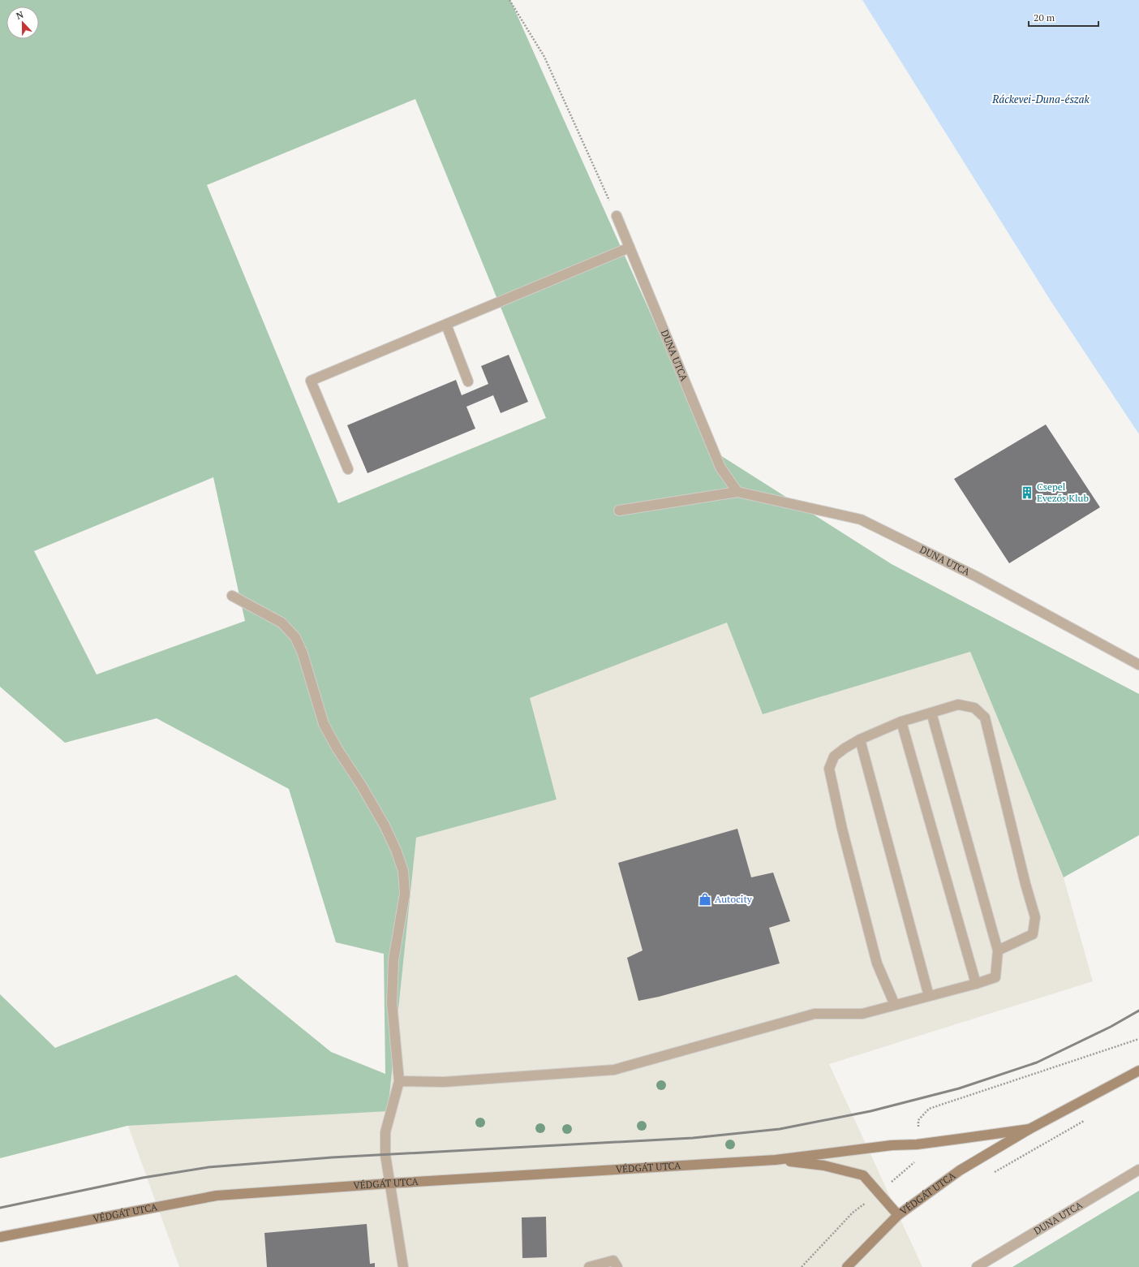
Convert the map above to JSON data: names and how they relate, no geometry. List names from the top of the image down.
{
  "streets": {
    "main road": ["VÉDGÁT UTCA"],
    "lane": ["DUNA UTCA"]
  },
  "water": ["Ráckevei-Duna-észak"],
  "places": {
    "building": ["Csepel Evezős Klub"],
    "shop": ["Autocity"]
  },
  "scale_bar": "20 m",
  "north": "top"
}
